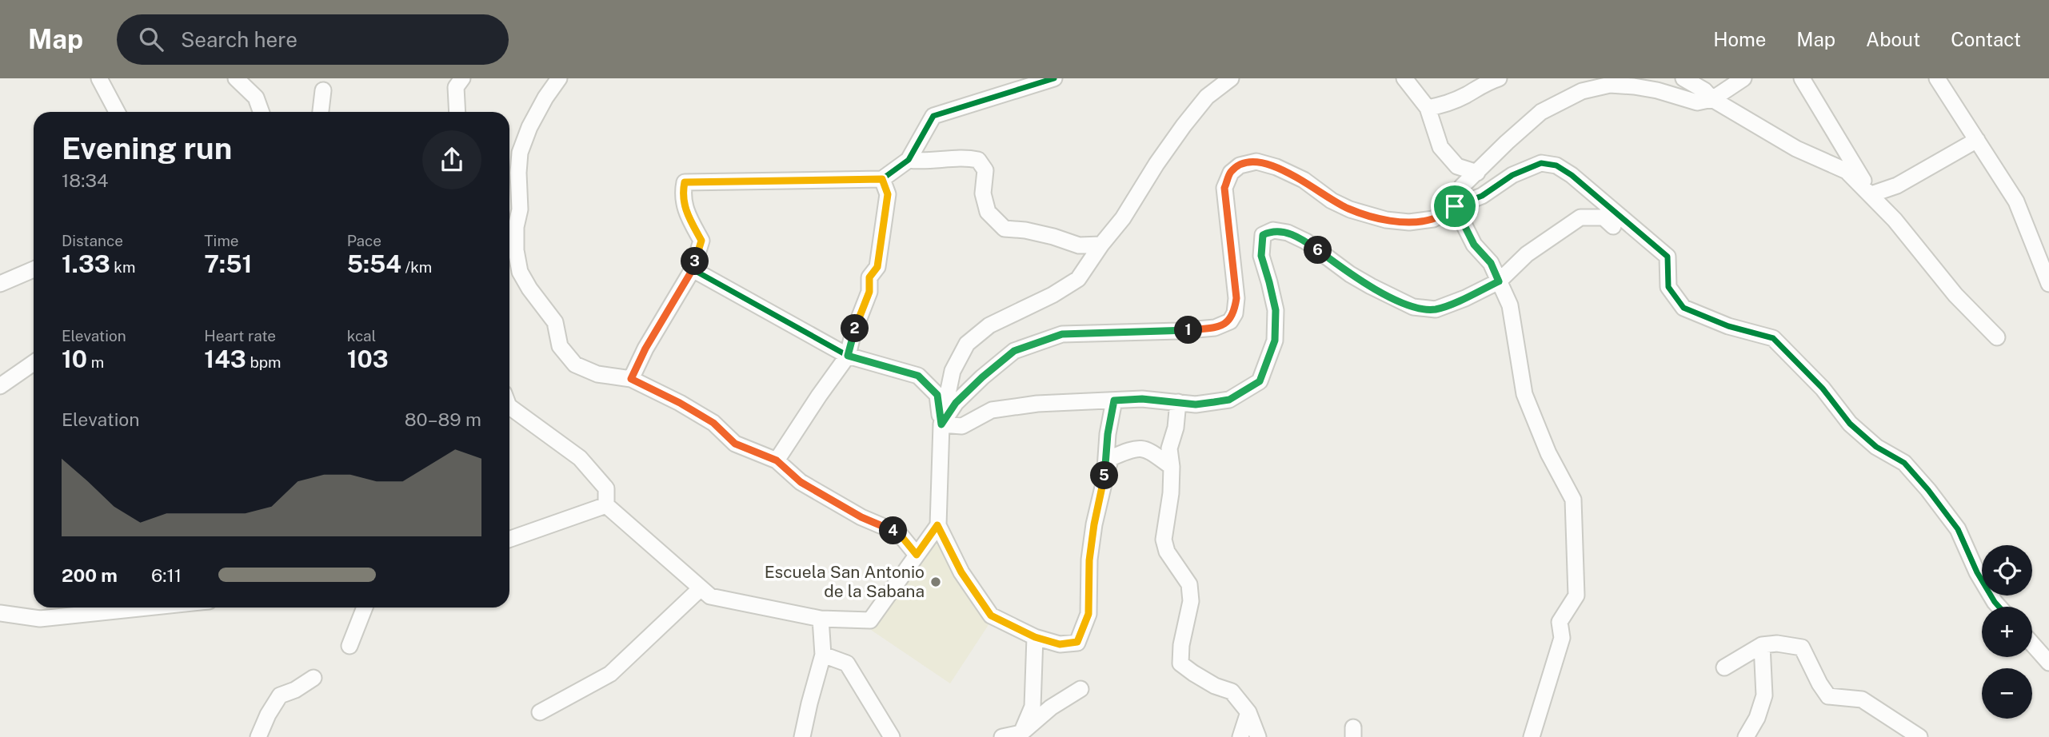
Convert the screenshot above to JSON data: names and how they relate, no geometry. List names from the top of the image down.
{
  "places": ["Escuela San Antonio de la Sabana"],
  "page": {
    "header": "Map",
    "search": "Search here",
    "nav": [
      "Home",
      "Map",
      "About",
      "Contact"
    ],
    "heading": ["Evening run", "18:34"],
    "stats": [
      ["Distance", "1.33 km"],
      ["Time", "7:51"],
      ["Pace", "5:54 /km"],
      ["Elevation", "10 m"],
      ["Heart rate", "143 bpm"],
      ["kcal", "103"]
    ],
    "pins": [
      "6",
      "3",
      "2",
      "1",
      "5",
      "4"
    ],
    "chart": ["Elevation", "80–89 m"],
    "map_buttons": ["+", "−"],
    "list": [
      {
        "name": "200 m",
        "note": "6:11"
      }
    ]
  }
}
